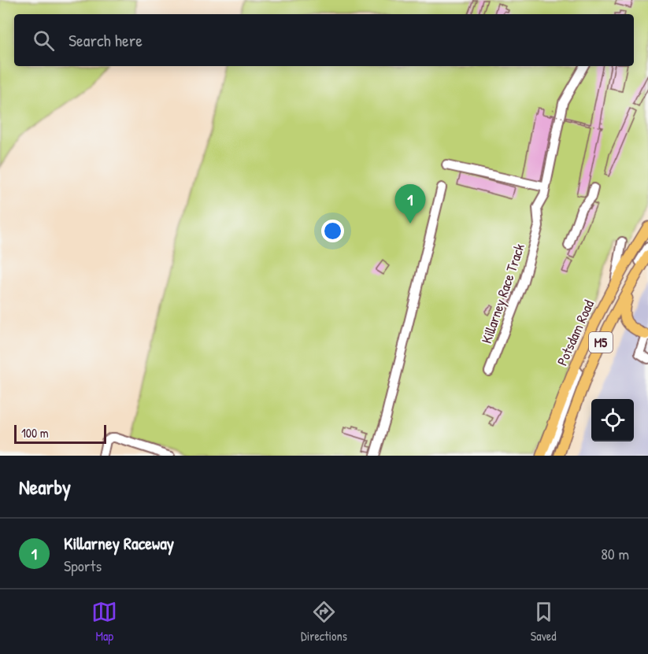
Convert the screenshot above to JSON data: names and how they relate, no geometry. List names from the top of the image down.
{
  "streets": {
    "main road": ["Potsdam Road", "M5"],
    "street": ["Killarney Race Track"]
  },
  "scale_bar": "100 m",
  "page": {
    "search": "Search here",
    "pins": "1",
    "scale": "100 m",
    "heading": "Nearby",
    "list": [
      {
        "mark": "1",
        "name": "Killarney Raceway",
        "note": "Sports",
        "value": "80 m"
      }
    ],
    "nav": ["Map", "Directions", "Saved"]
  }
}
